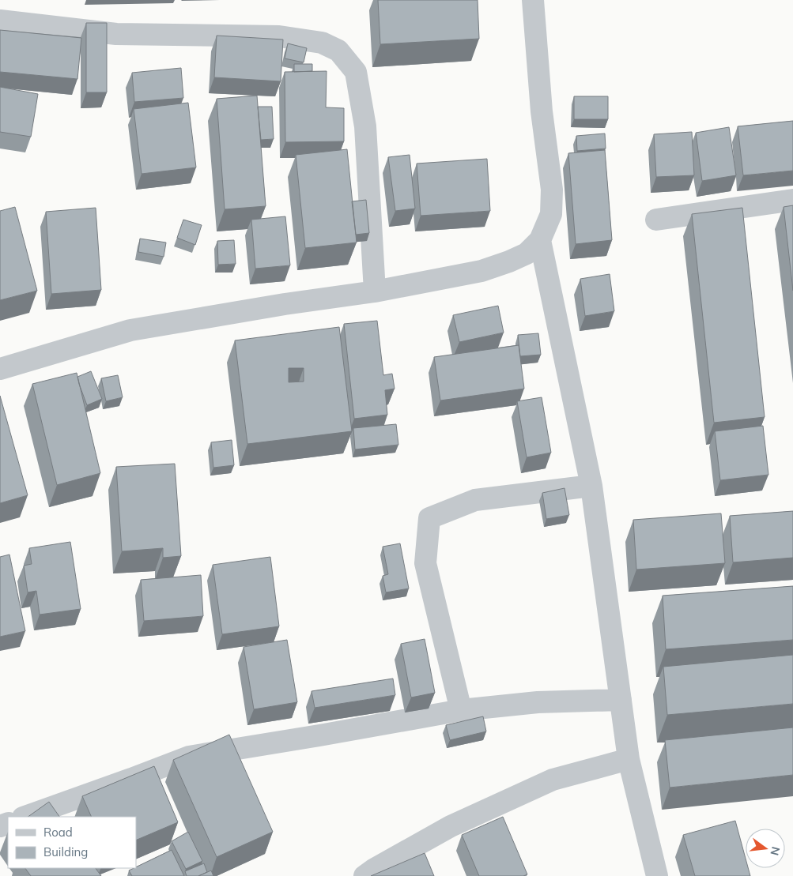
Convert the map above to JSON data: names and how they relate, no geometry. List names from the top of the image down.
{
  "legend": ["Road", "Building"],
  "north": "right"
}
